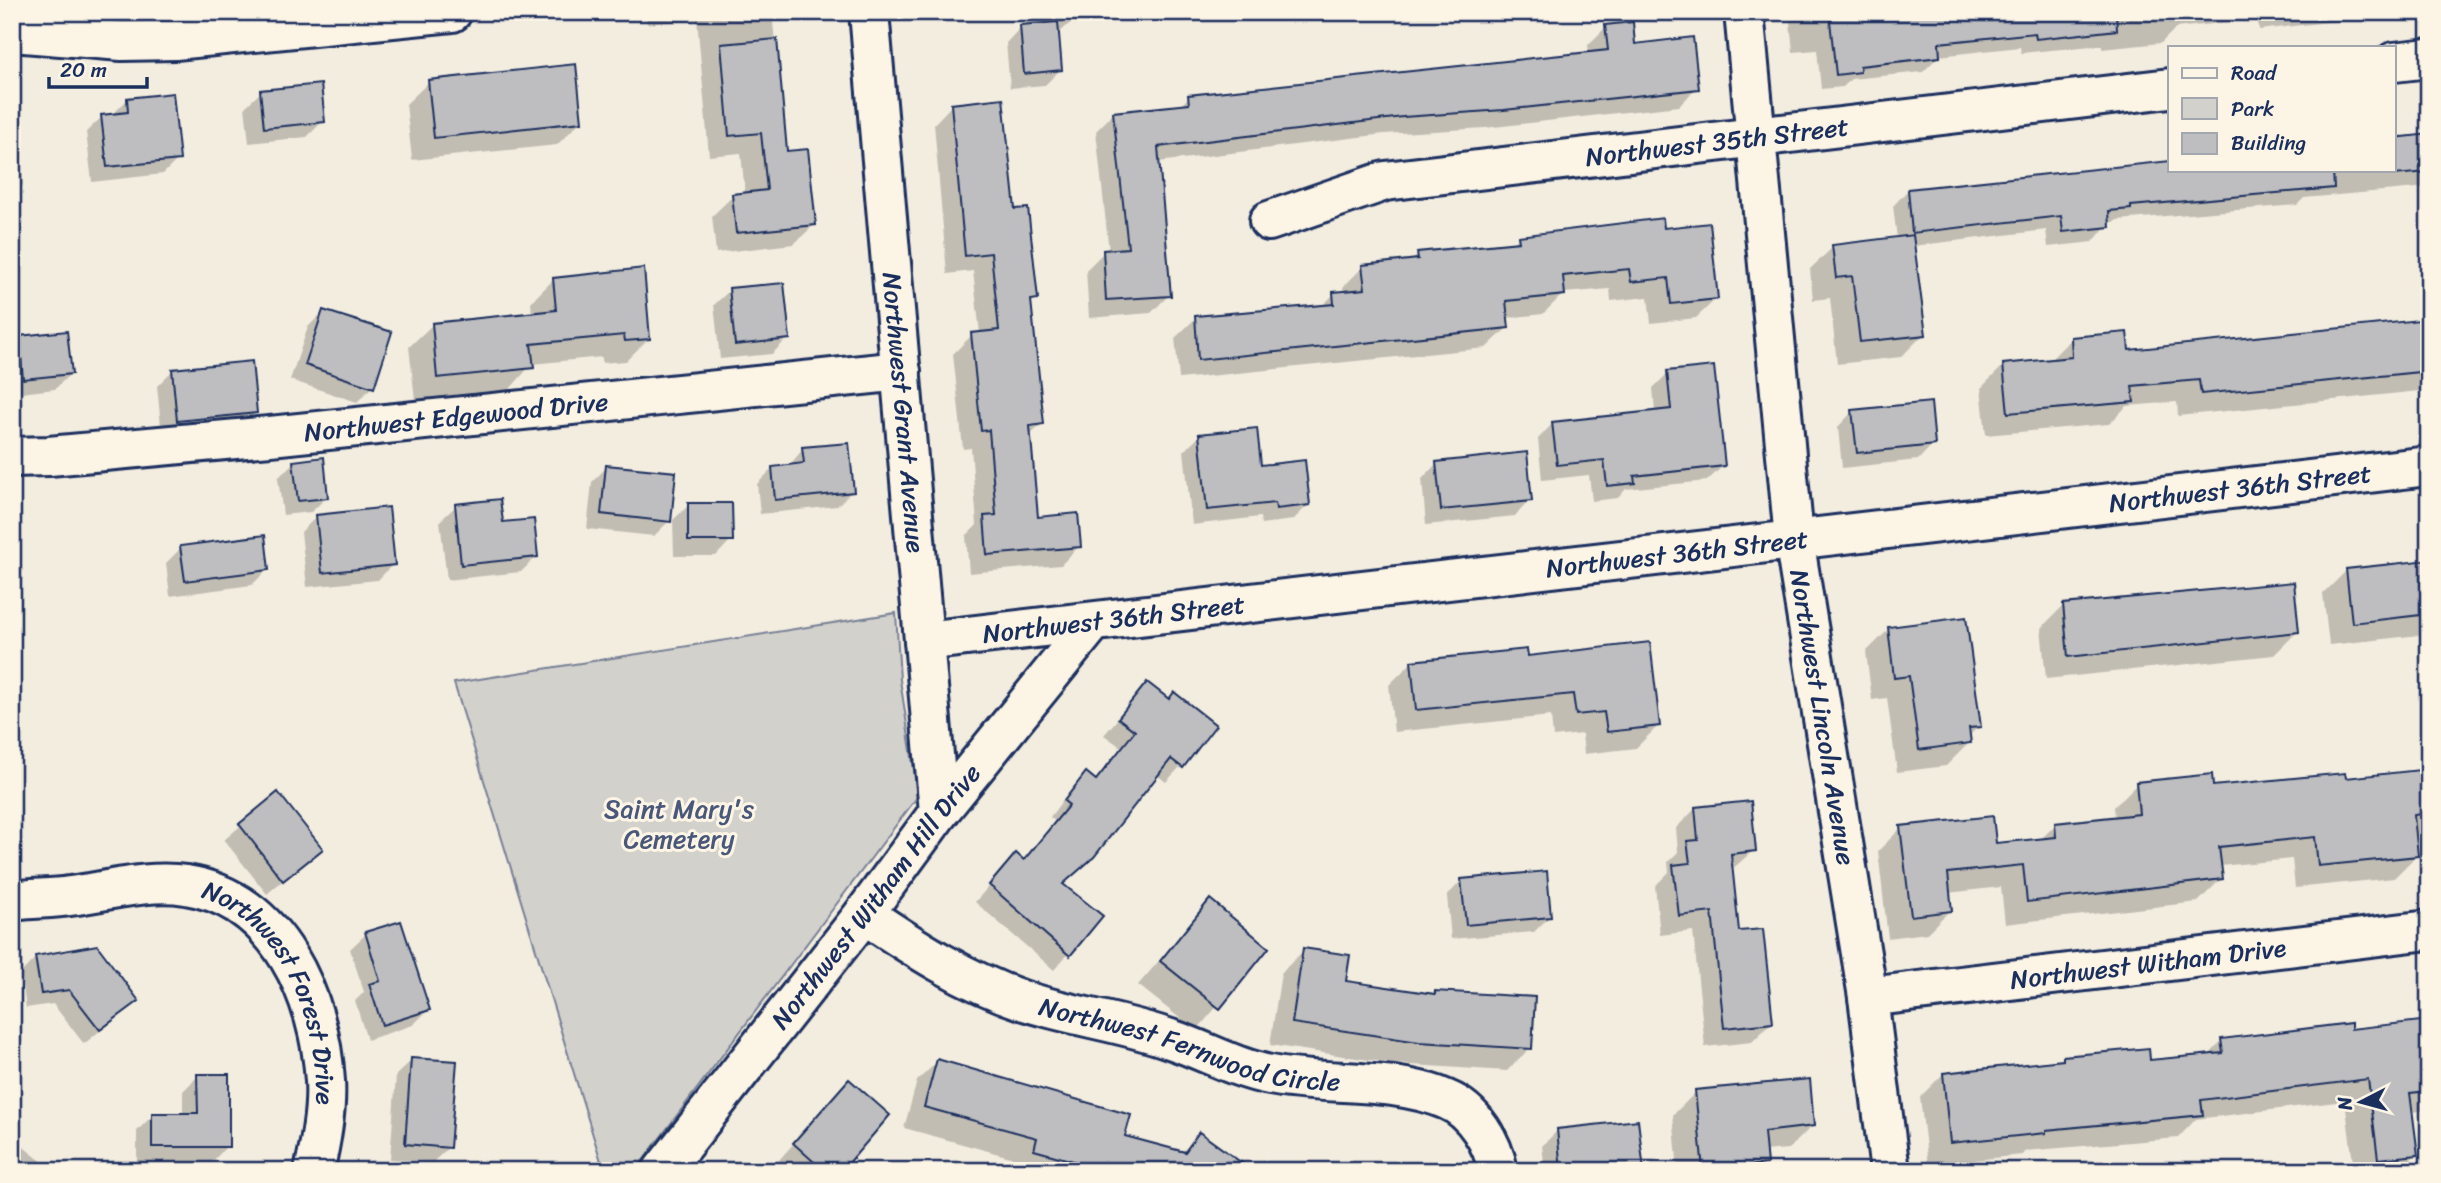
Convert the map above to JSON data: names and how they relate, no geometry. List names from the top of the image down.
{
  "streets": {
    "street": [
      "Northwest 35th Street",
      "Northwest Grant Avenue",
      "Northwest Edgewood Drive",
      "Northwest 36th Street",
      "Northwest Lincoln Avenue",
      "Northwest Witham Hill Drive",
      "Northwest Witham Drive",
      "Northwest Forest Drive",
      "Northwest Fernwood Circle"
    ]
  },
  "crossings": [
    ["Northwest 35th Street", "Northwest Lincoln Avenue"],
    ["Northwest Grant Avenue", "Northwest Edgewood Drive"],
    ["Northwest Grant Avenue", "Northwest 36th Street"],
    ["Northwest Grant Avenue", "Northwest Witham Hill Drive"],
    ["Northwest 36th Street", "Northwest Lincoln Avenue"],
    ["Northwest 36th Street", "Northwest Witham Hill Drive"],
    ["Northwest Lincoln Avenue", "Northwest Witham Drive"],
    ["Northwest Witham Hill Drive", "Northwest Fernwood Circle"]
  ],
  "parks": ["Saint Mary's Cemetery"],
  "legend": ["Road", "Park", "Building"],
  "scale_bar": "20 m",
  "north": "left"
}
